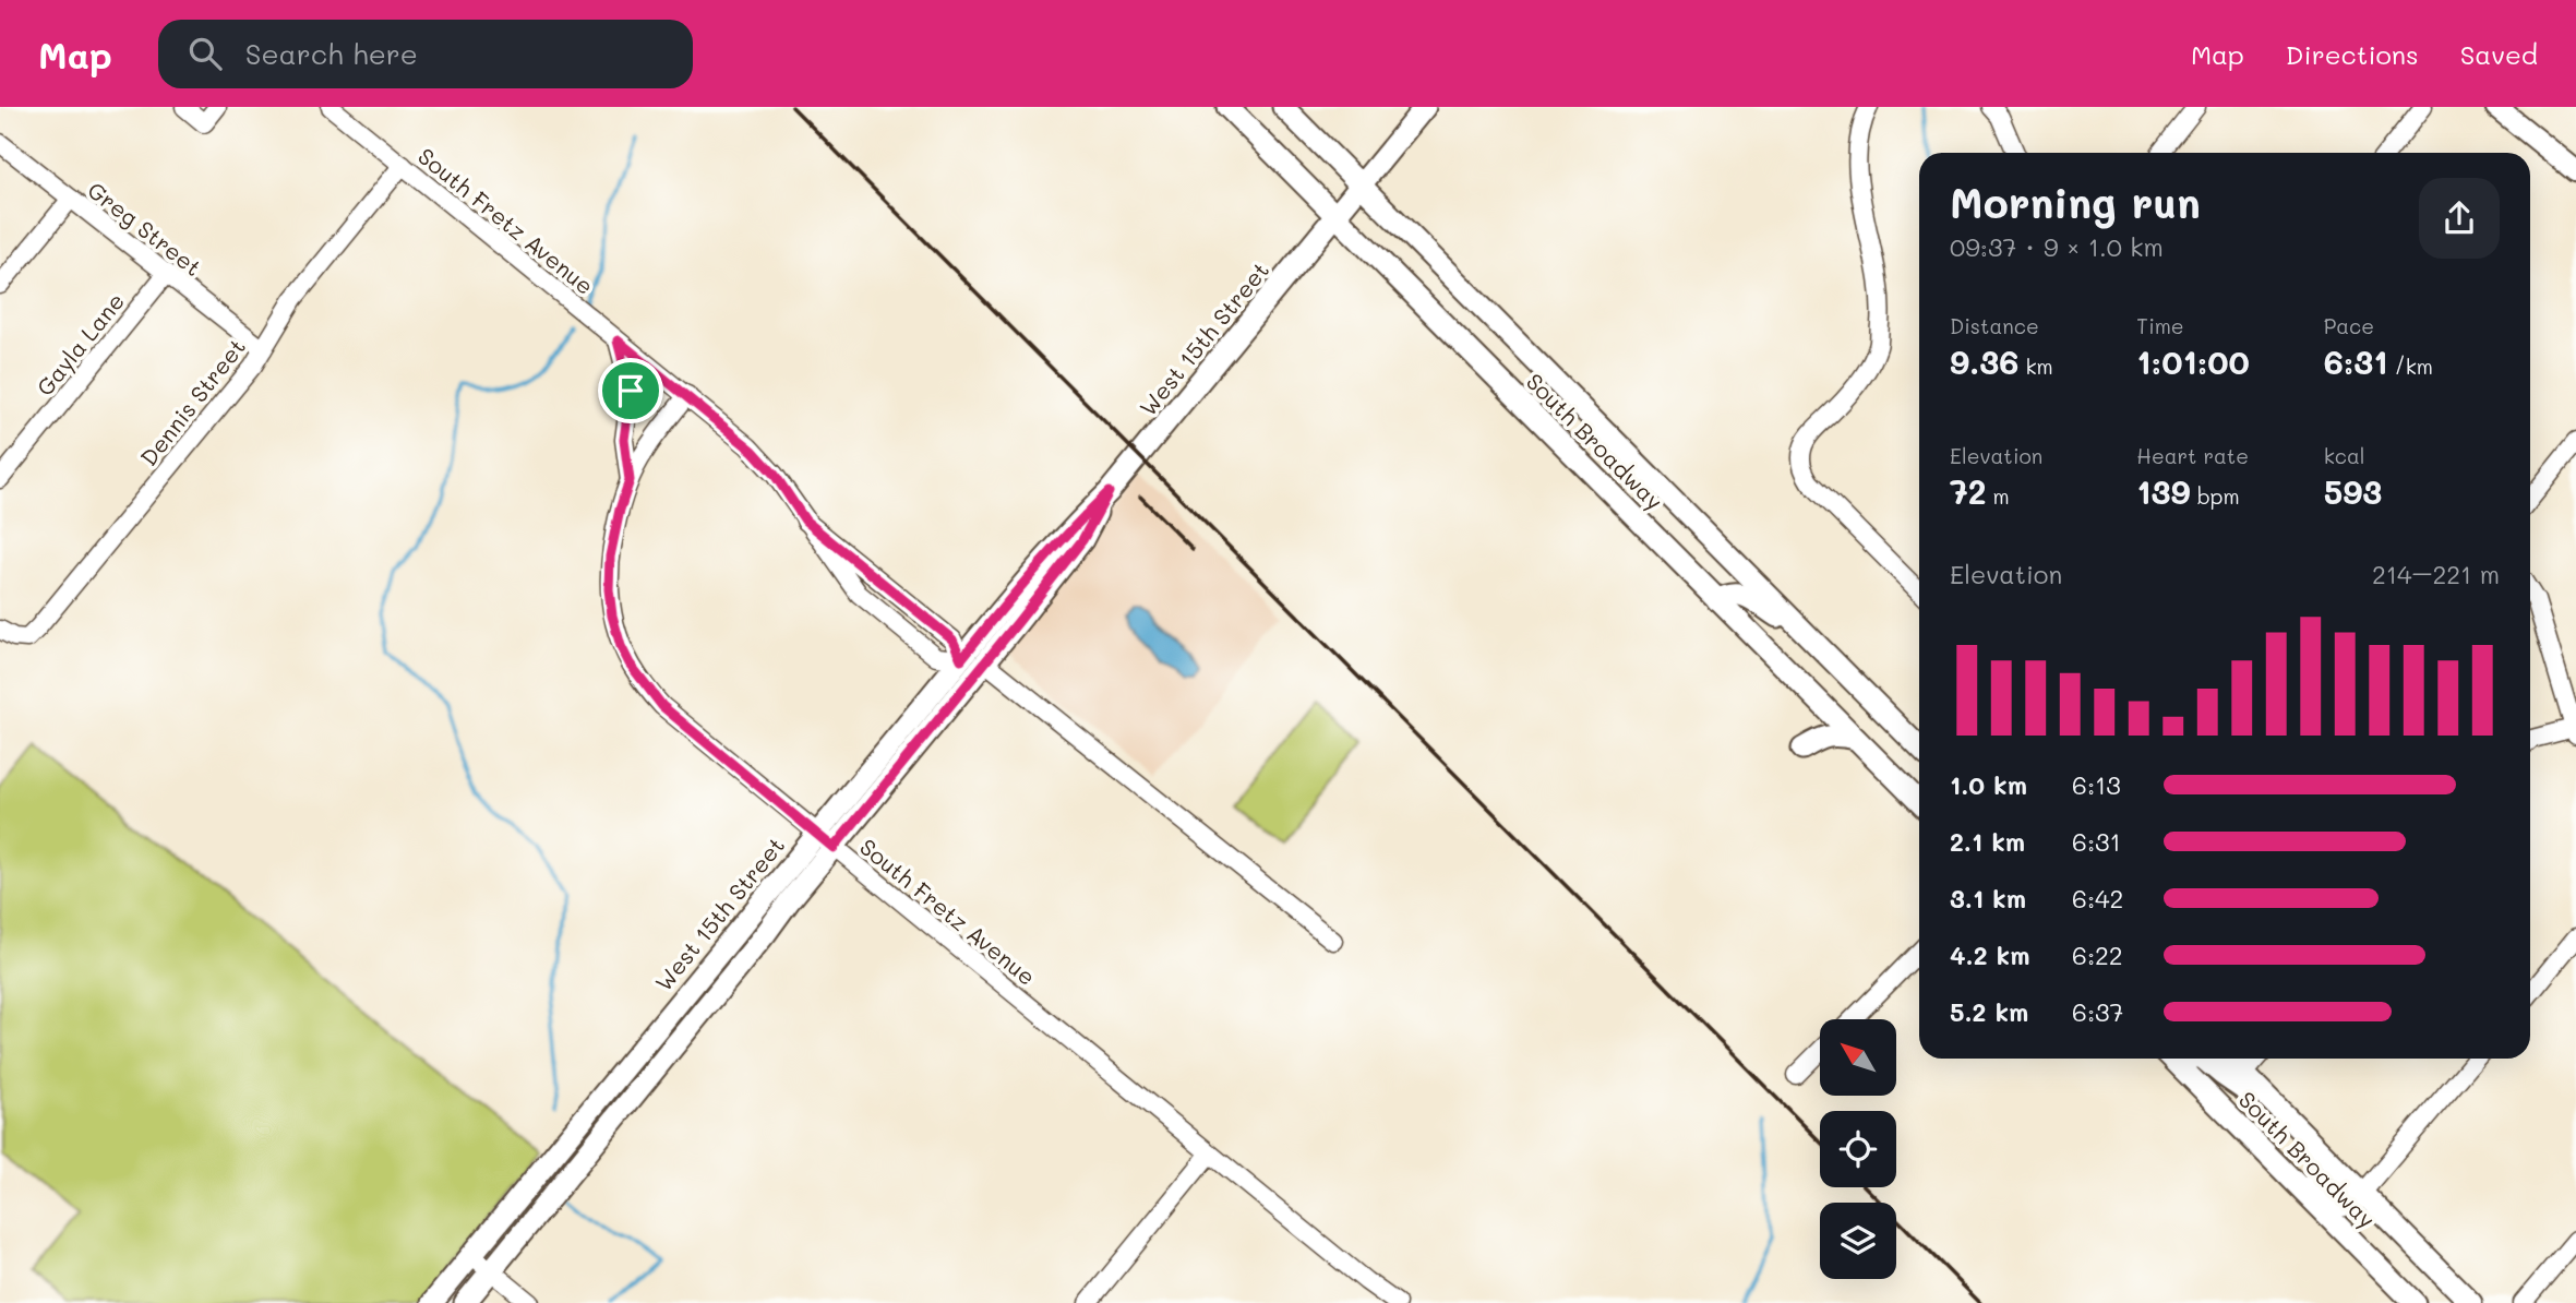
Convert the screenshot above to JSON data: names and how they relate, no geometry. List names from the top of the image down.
{
  "streets": {
    "main road": ["West 15th Street", "South Broadway"],
    "street": [
      "South Fretz Avenue",
      "Greg Street",
      "Gayla Lane",
      "Dennis Street"
    ]
  },
  "crossings": [
    ["South Fretz Avenue", "West 15th Street"],
    ["South Fretz Avenue", "Dennis Street"],
    ["Greg Street", "Gayla Lane"],
    ["Greg Street", "Dennis Street"],
    ["West 15th Street", "South Broadway"]
  ],
  "north": "top left",
  "page": {
    "header": "Map",
    "search": "Search here",
    "nav": ["Map", "Directions", "Saved"],
    "heading": ["Morning run", "09:37 · 9 × 1.0 km"],
    "stats": [
      ["Distance", "9.36 km"],
      ["Time", "1:01:00"],
      ["Pace", "6:31 /km"],
      ["Elevation", "72 m"],
      ["Heart rate", "139 bpm"],
      ["kcal", "593"]
    ],
    "chart": ["Elevation", "214–221 m"],
    "list": [
      {
        "name": "1.0 km",
        "note": "6:13"
      },
      {
        "name": "2.1 km",
        "note": "6:31"
      },
      {
        "name": "3.1 km",
        "note": "6:42"
      },
      {
        "name": "4.2 km",
        "note": "6:22"
      },
      {
        "name": "5.2 km",
        "note": "6:37"
      }
    ]
  }
}
